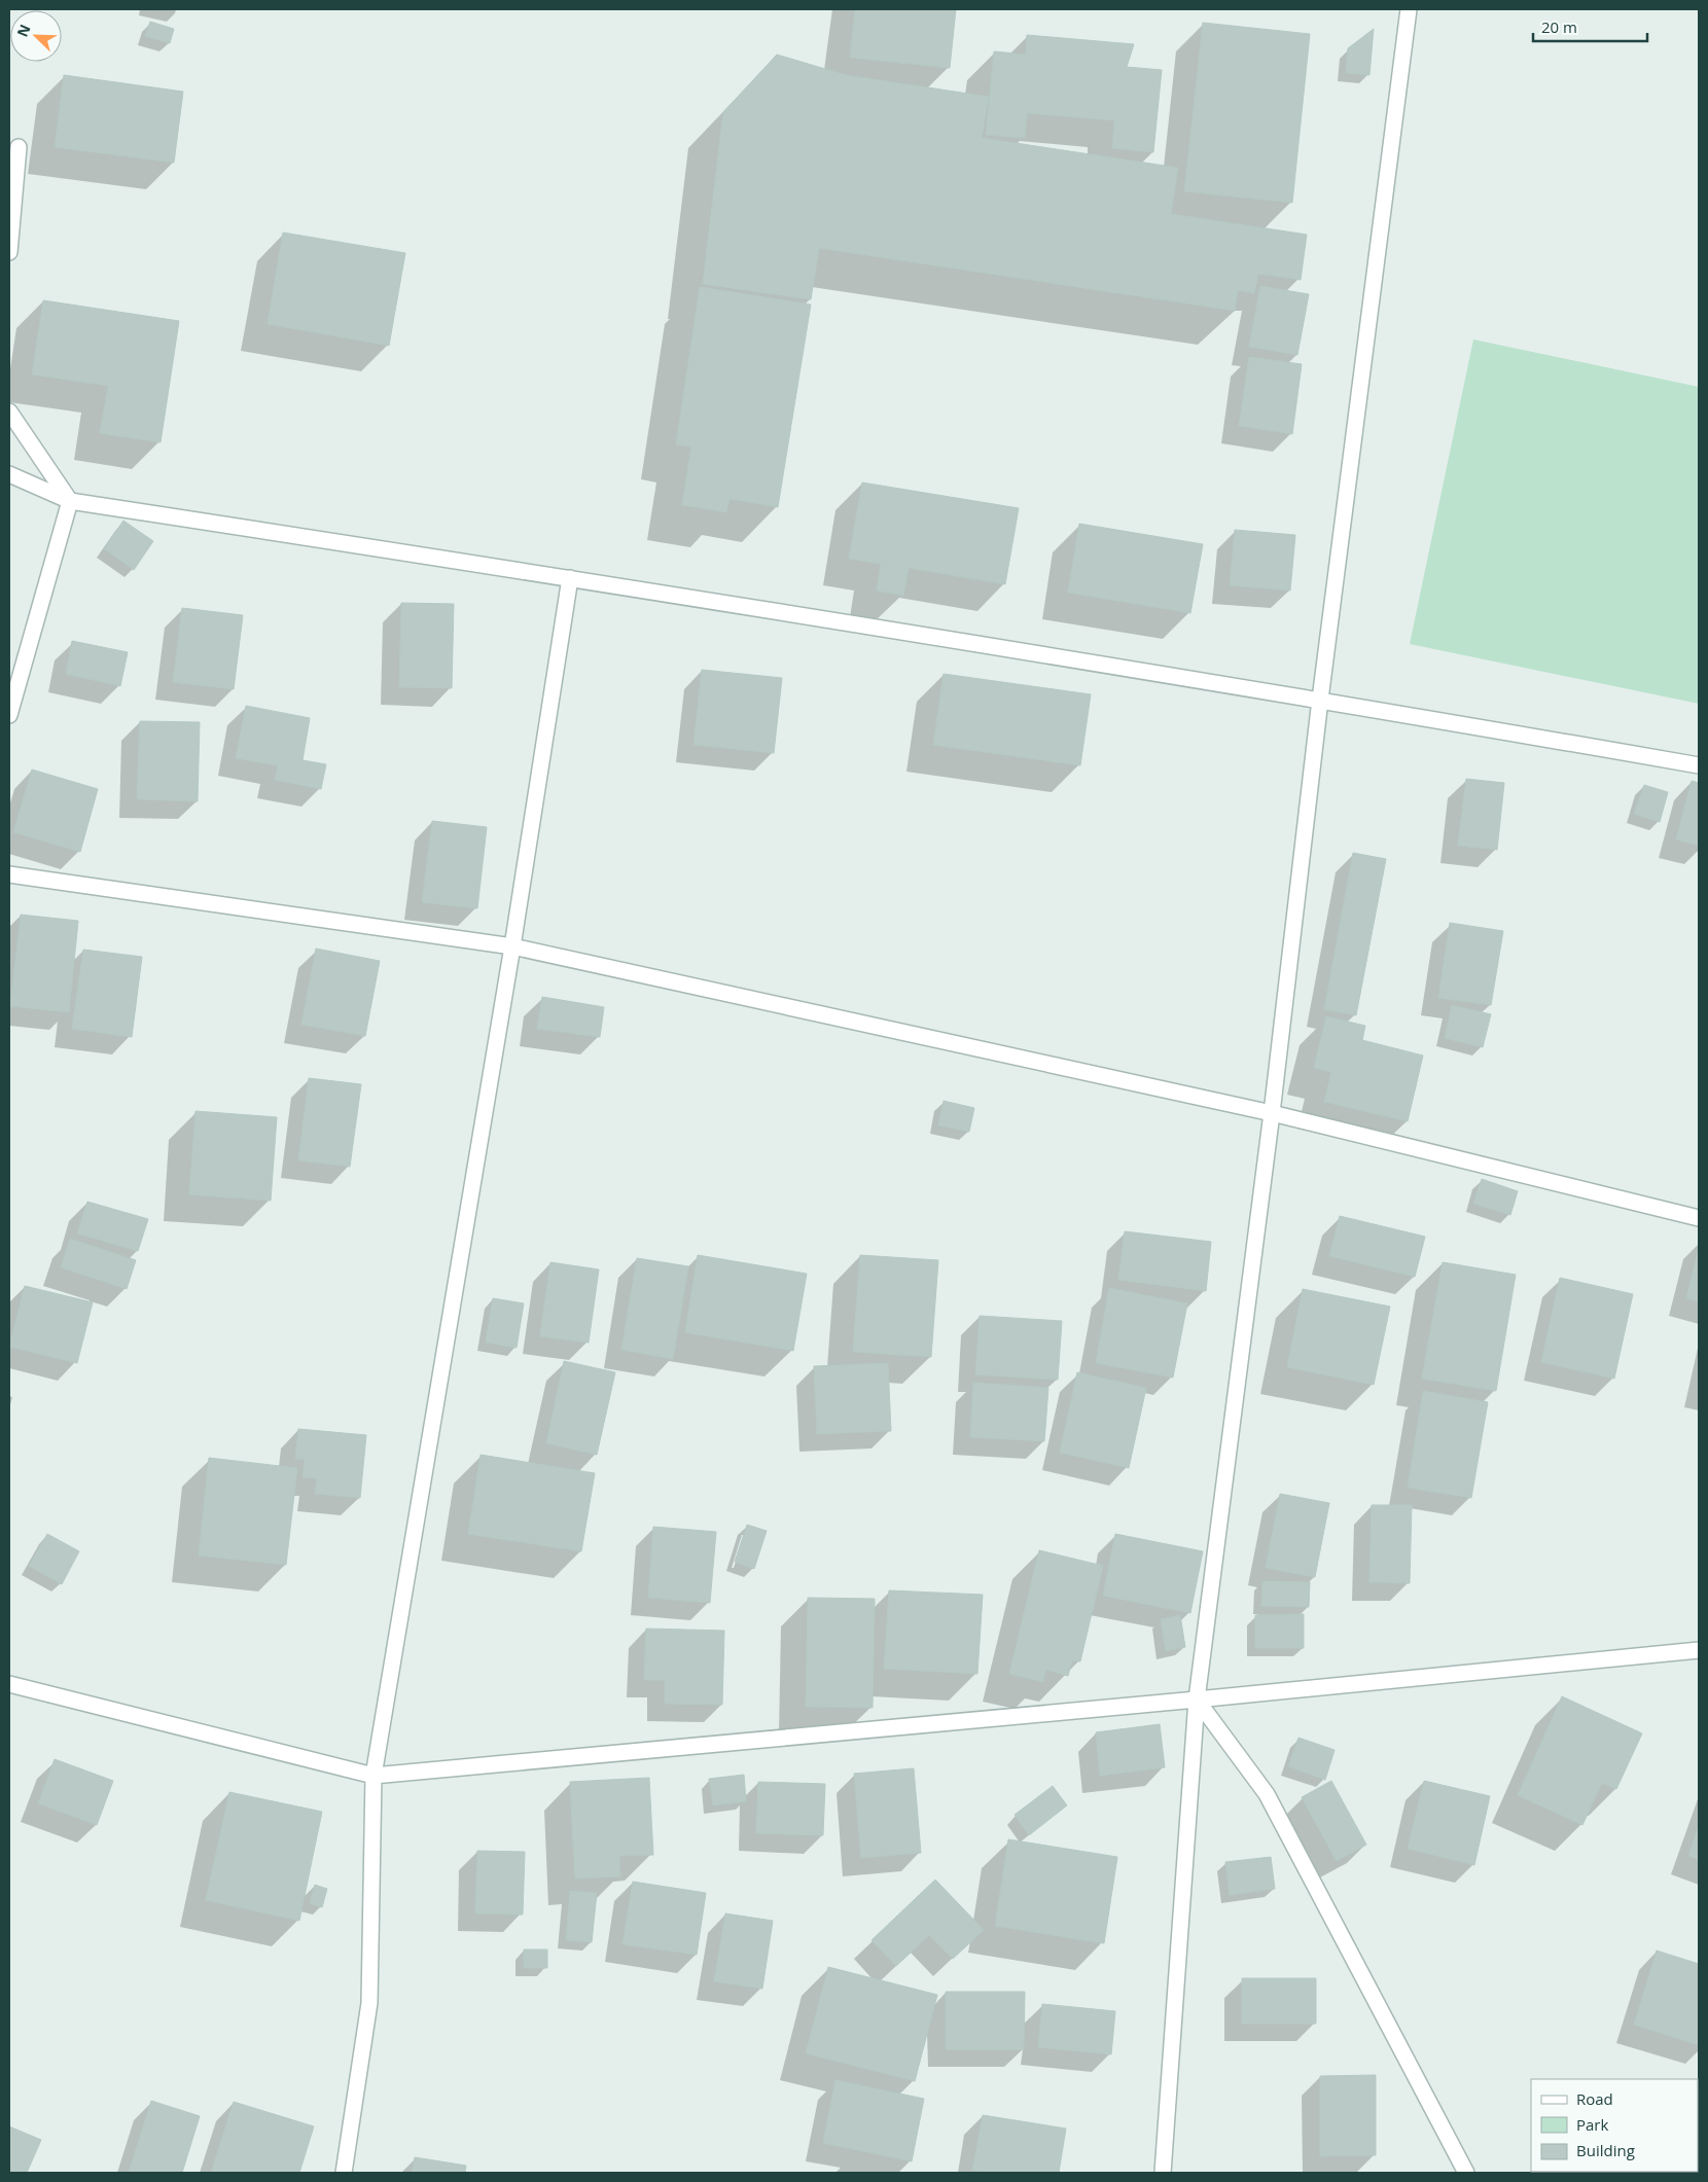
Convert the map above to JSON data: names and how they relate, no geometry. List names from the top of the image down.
{
  "legend": ["Road", "Park", "Building"],
  "scale_bar": "20 m",
  "north": "top left"
}
